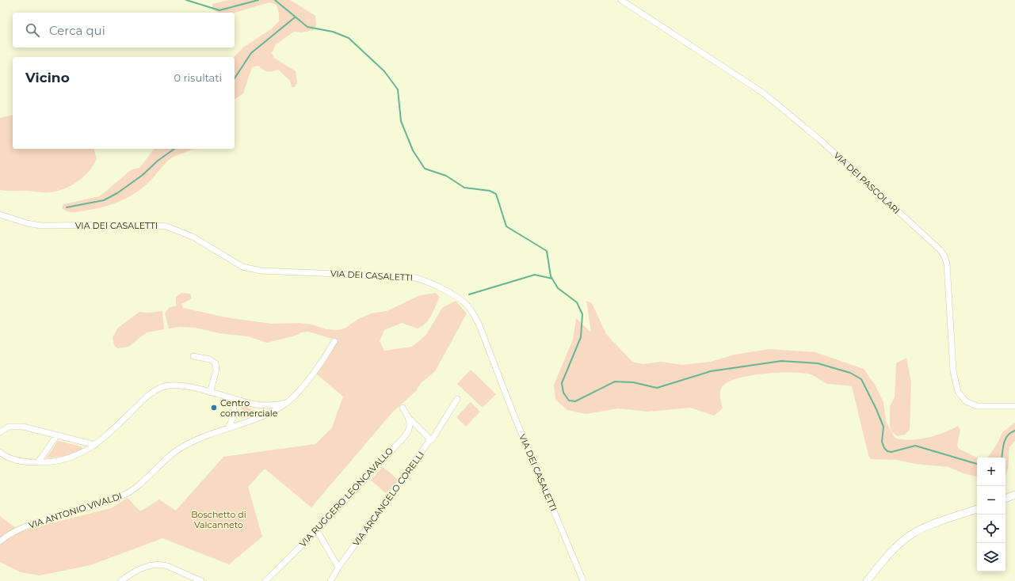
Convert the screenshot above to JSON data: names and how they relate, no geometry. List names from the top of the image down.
{
  "streets": {
    "street": [
      "VIA DEI PASCOLARI",
      "VIA DEI CASALETTI",
      "VIA RUGGERO LEONCAVALLO",
      "VIA ARCANGELO CORELLI",
      "VIA ANTONIO VIVALDI"
    ]
  },
  "crossings": [
    ["VIA RUGGERO LEONCAVALLO", "VIA ARCANGELO CORELLI"]
  ],
  "parks": ["Boschetto di Valcanneto"],
  "places": ["Centro commerciale"],
  "page": {
    "search": "Cerca qui",
    "heading": ["Vicino", "0 risultati"],
    "map_buttons": ["+", "−"]
  }
}
